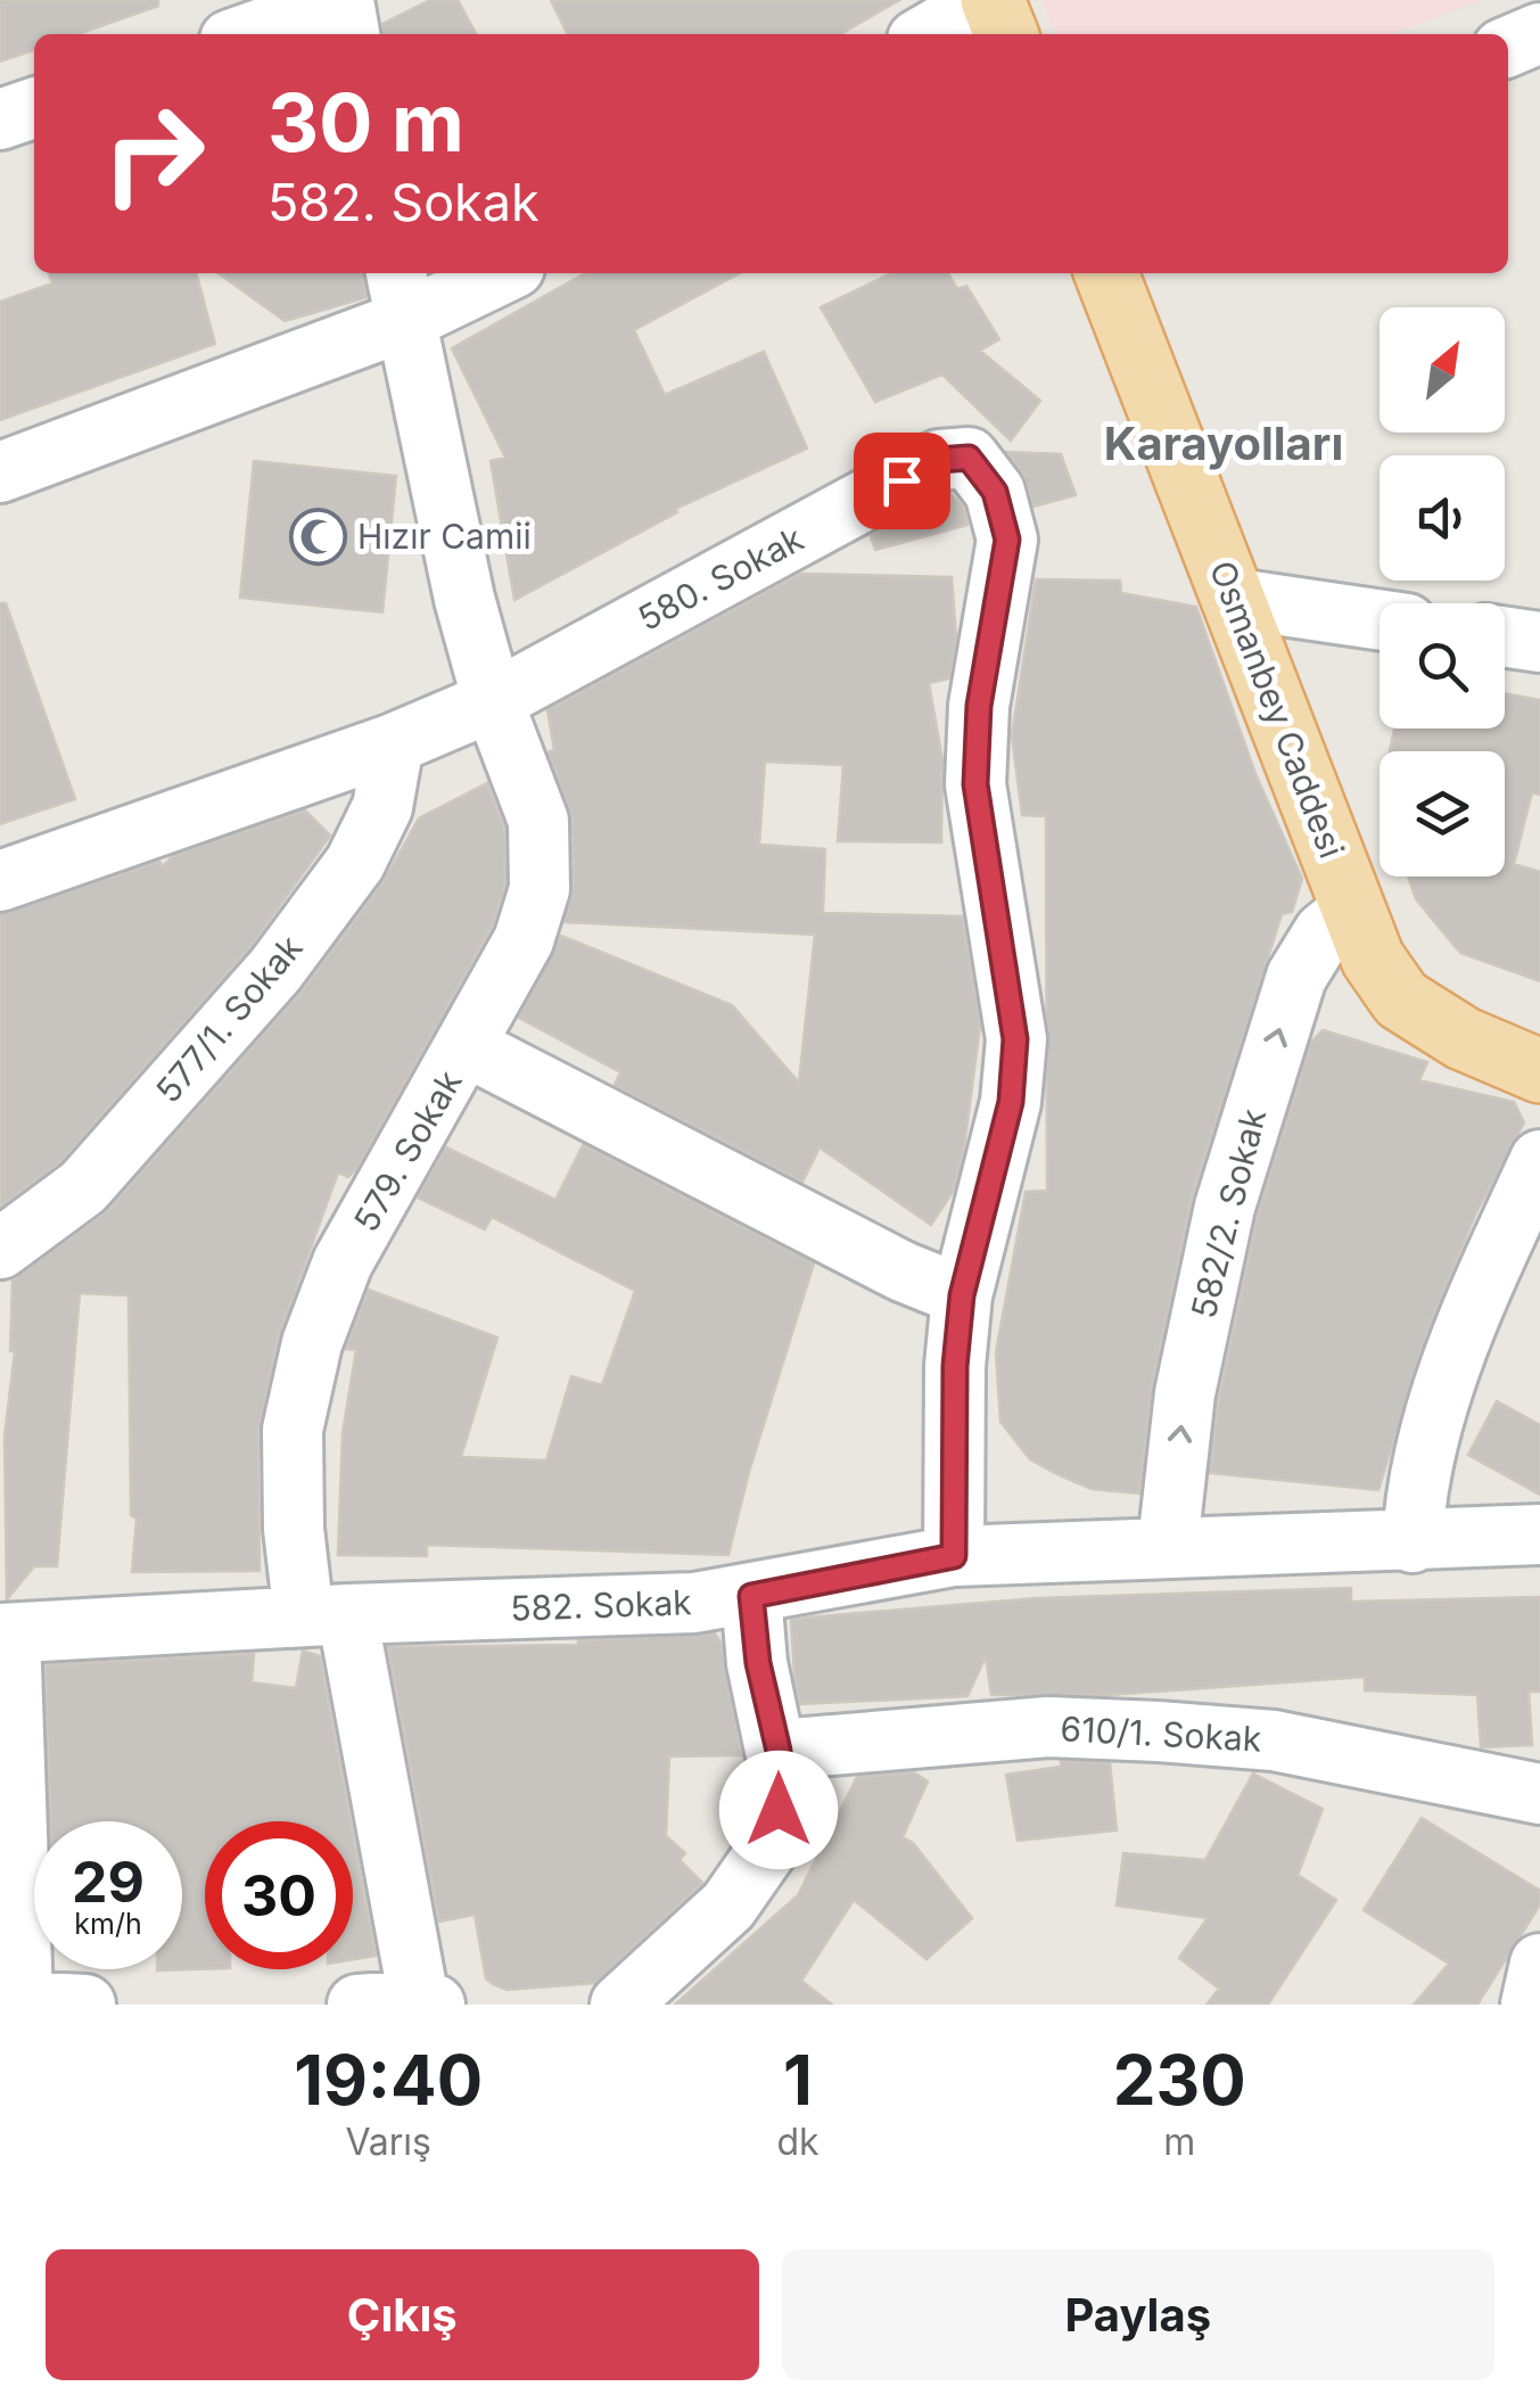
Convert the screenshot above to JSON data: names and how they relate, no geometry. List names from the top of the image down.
{
  "streets": {
    "main road": ["Osmanbey Caddesi"],
    "street": [
      "580. Sokak",
      "577/1. Sokak",
      "579. Sokak",
      "582/2. Sokak",
      "582. Sokak",
      "610/1. Sokak"
    ]
  },
  "crossings": [
    ["580. Sokak", "577/1. Sokak"],
    ["580. Sokak", "579. Sokak"],
    ["580. Sokak", "582. Sokak"],
    ["Osmanbey Caddesi", "582/2. Sokak"],
    ["579. Sokak", "582. Sokak"],
    ["582/2. Sokak", "582. Sokak"]
  ],
  "districts": ["Karayolları"],
  "places": {
    "mosque": ["Hızır Camii"]
  },
  "north": "top right",
  "page": {
    "turn": ["30 m", "582. Sokak"],
    "speed": "29 km/h",
    "limit": "30",
    "eta": [
      "19:40",
      "Varış",
      "1",
      "dk",
      "230",
      "m"
    ],
    "buttons": ["Çıkış", "Paylaş"]
  }
}
